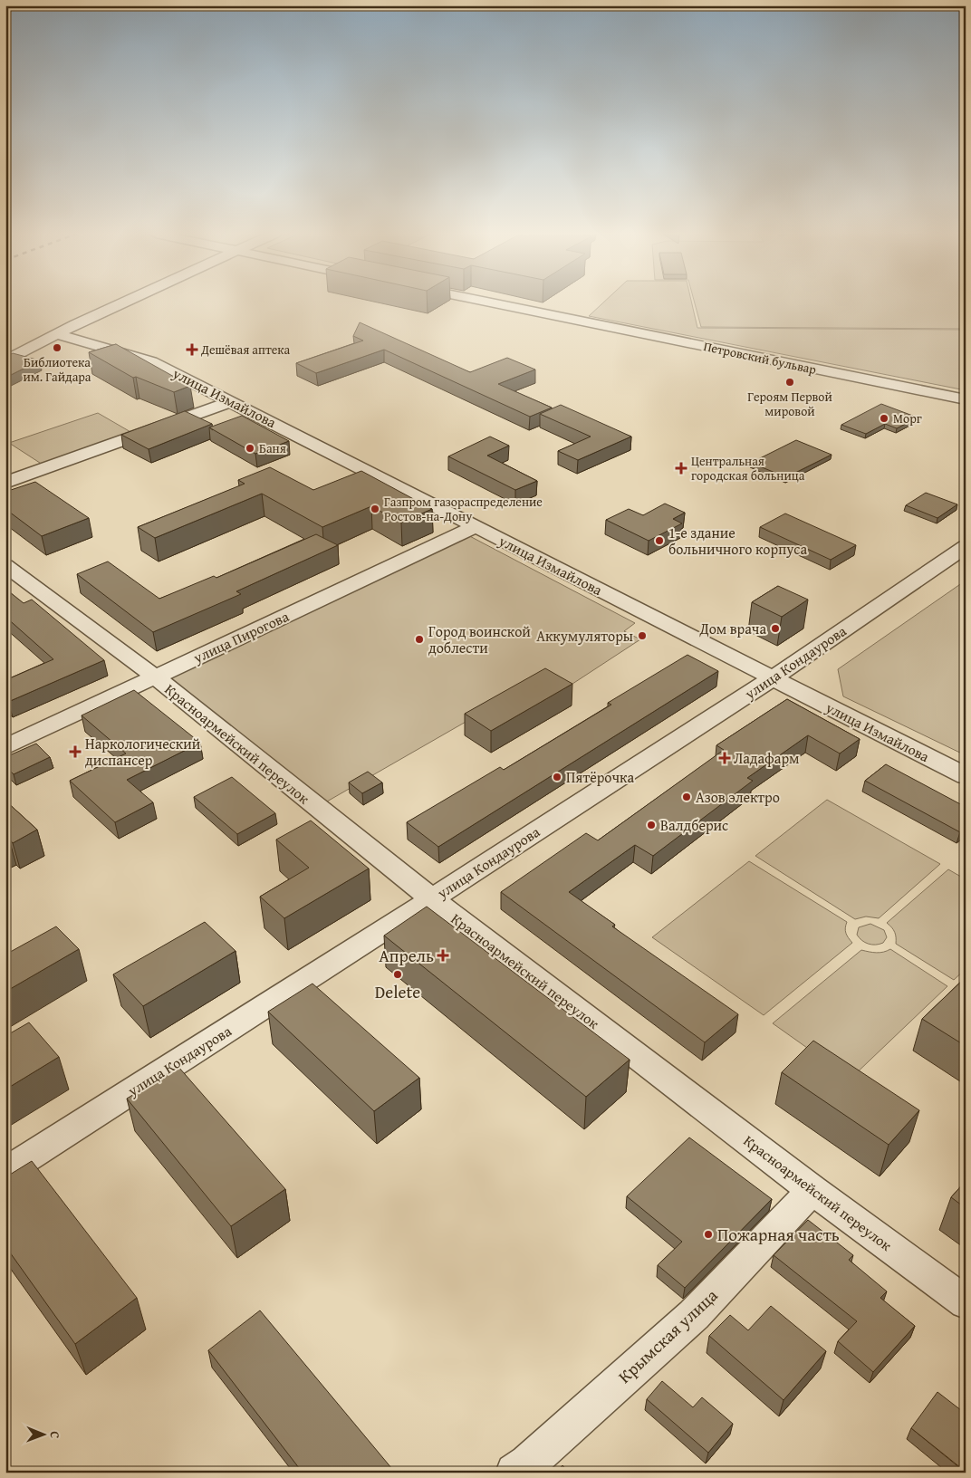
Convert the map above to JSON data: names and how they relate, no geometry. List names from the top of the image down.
{
  "streets": {
    "street": [
      "Петровский бульвар",
      "улица Измайлова",
      "улица Пирогова",
      "улица Кондаурова",
      "Красноармейский переулок",
      "Крымская улица"
    ]
  },
  "crossings": [
    ["улица Измайлова", "улица Пирогова"],
    ["улица Измайлова", "улица Кондаурова"],
    ["улица Пирогова", "Красноармейский переулок"],
    ["улица Кондаурова", "Красноармейский переулок"],
    ["Красноармейский переулок", "Крымская улица"]
  ],
  "places": {
    "other": [
      "Библиотека им. Гайдара",
      "Героям Первой мировой",
      "Морг",
      "Баня",
      "Газпром газораспределение Ростов-на-Дону",
      "1-е здание больничного корпуса",
      "Дом врача",
      "Аккумуляторы",
      "Город воинской доблести",
      "Пятёрочка",
      "Азов электро",
      "Валдберис",
      "Delete",
      "Пожарная часть"
    ],
    "health": [
      "Дешёвая аптека",
      "Центральная городская больница",
      "Наркологический диспансер",
      "Ладафарм",
      "Апрель"
    ]
  },
  "north": "right"
}
